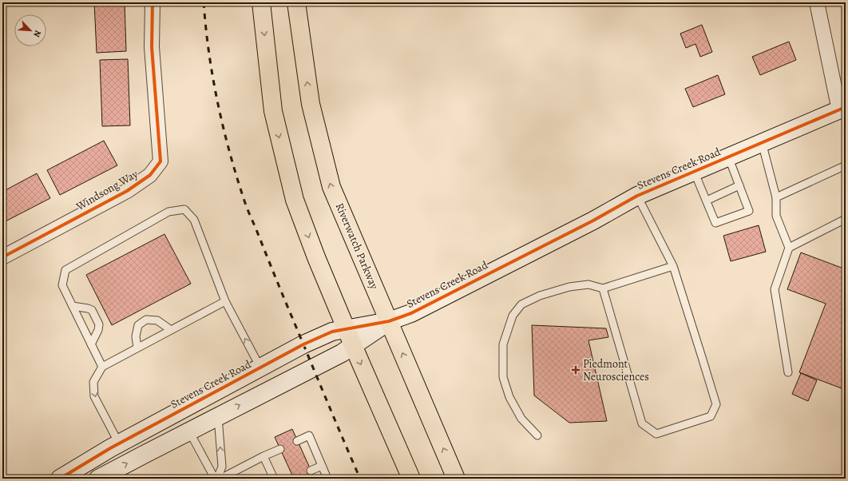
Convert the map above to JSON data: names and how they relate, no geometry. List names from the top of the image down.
{
  "streets": {
    "main road": ["Riverwatch Parkway"],
    "street": ["Stevens Creek Road", "Windsong Way"]
  },
  "crossings": [
    ["Stevens Creek Road", "Riverwatch Parkway"]
  ],
  "places": {
    "health": ["Piedmont Neurosciences"]
  },
  "north": "bottom right"
}
